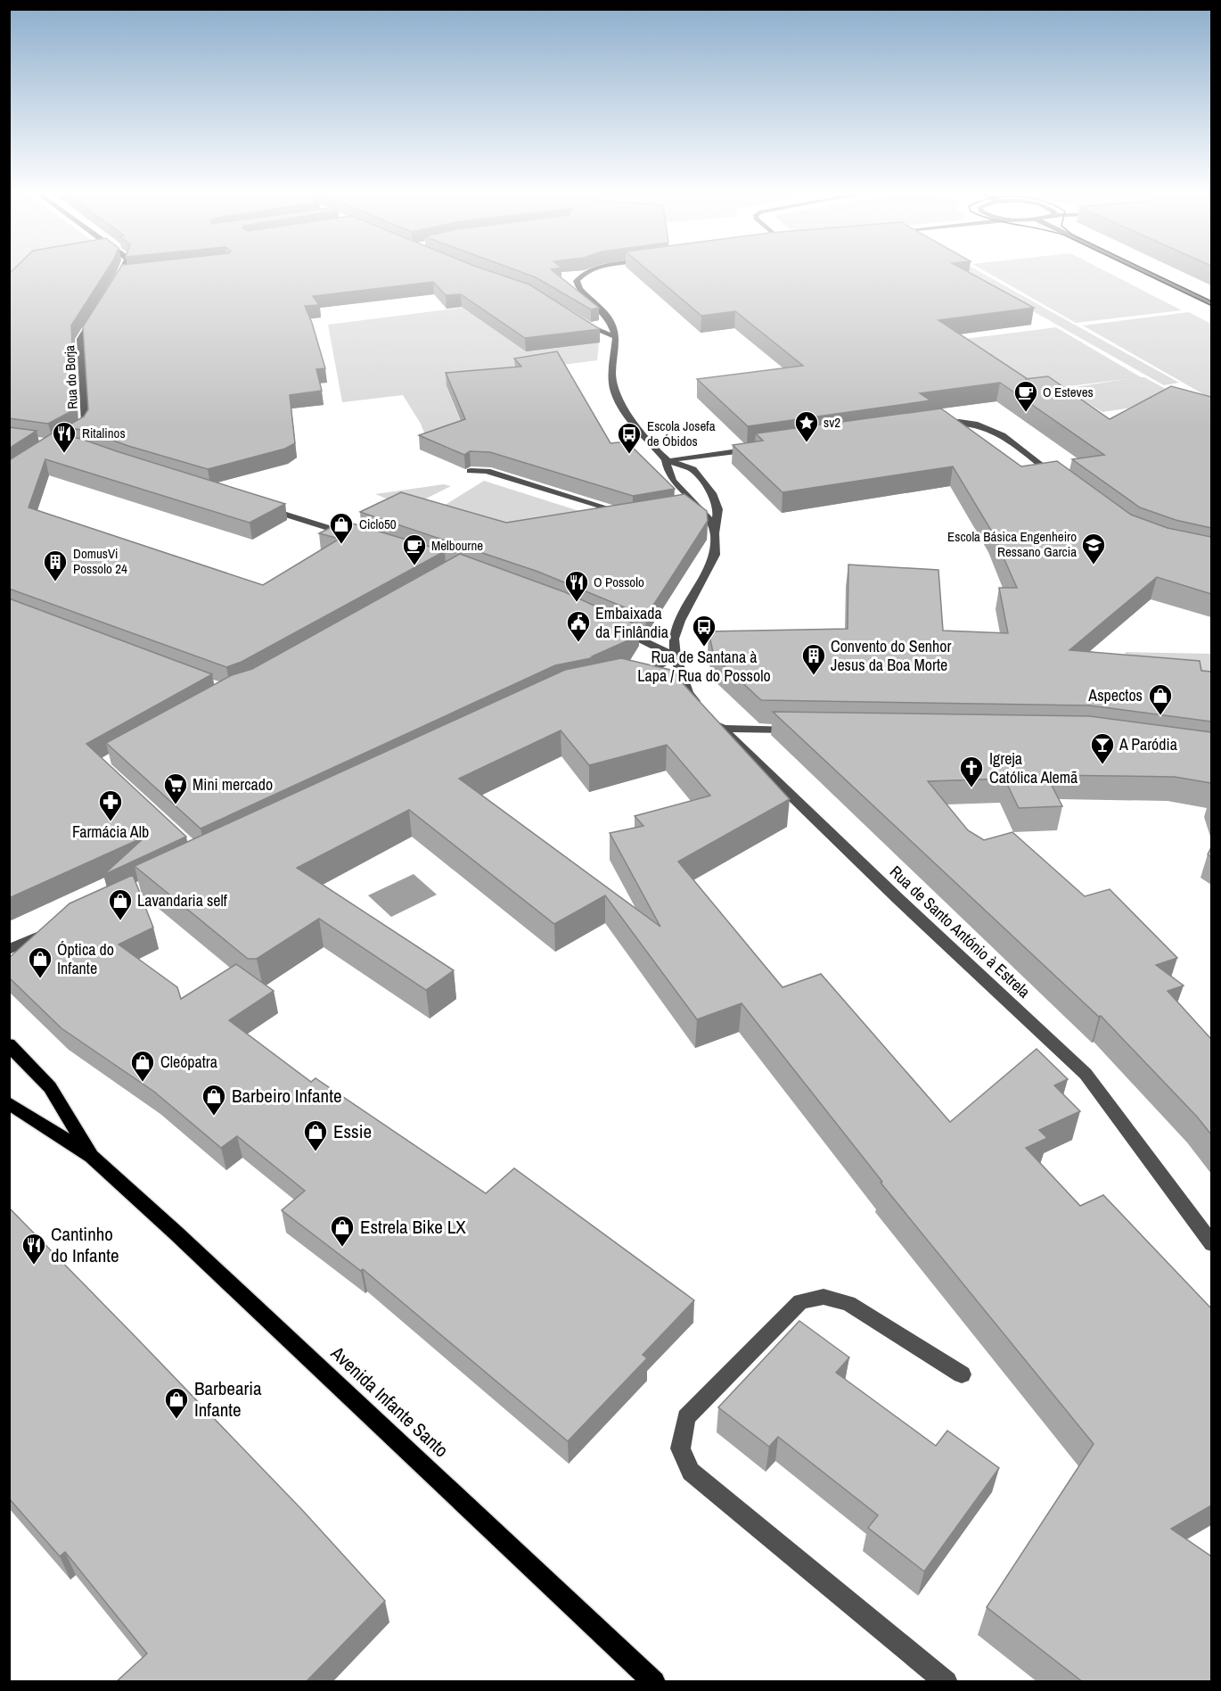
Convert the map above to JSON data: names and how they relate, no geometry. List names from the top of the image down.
{
  "streets": {
    "main road": ["Avenida Infante Santo"],
    "street": ["Rua do Borja", "Rua de Santo António à Estrela"]
  },
  "places": {
    "cafe": ["O Esteves", "Melbourne"],
    "place": ["sv2"],
    "restaurant": ["Ritalinos", "O Possolo", "Cantinho do Infante"],
    "bus stop": ["Escola Josefa de Óbidos", "Rua de Santana à Lapa / Rua do Possolo"],
    "shop": [
      "Ciclo50",
      "Aspectos",
      "Lavandaria self",
      "Óptica do Infante",
      "Cleópatra",
      "Barbeiro Infante",
      "Essie",
      "Estrela Bike LX",
      "Barbearia Infante"
    ],
    "school or university": ["Escola Básica Engenheiro Ressano Garcia"],
    "building": ["DomusVi Possolo 24", "Convento do Senhor Jesus da Boa Morte"],
    "public building": ["Embaixada da Finlândia"],
    "bar": ["A Paródia"],
    "church": ["Igreja Católica Alemã"],
    "supermarket": ["Mini mercado"],
    "pharmacy": ["Farmácia Alb"]
  }
}
